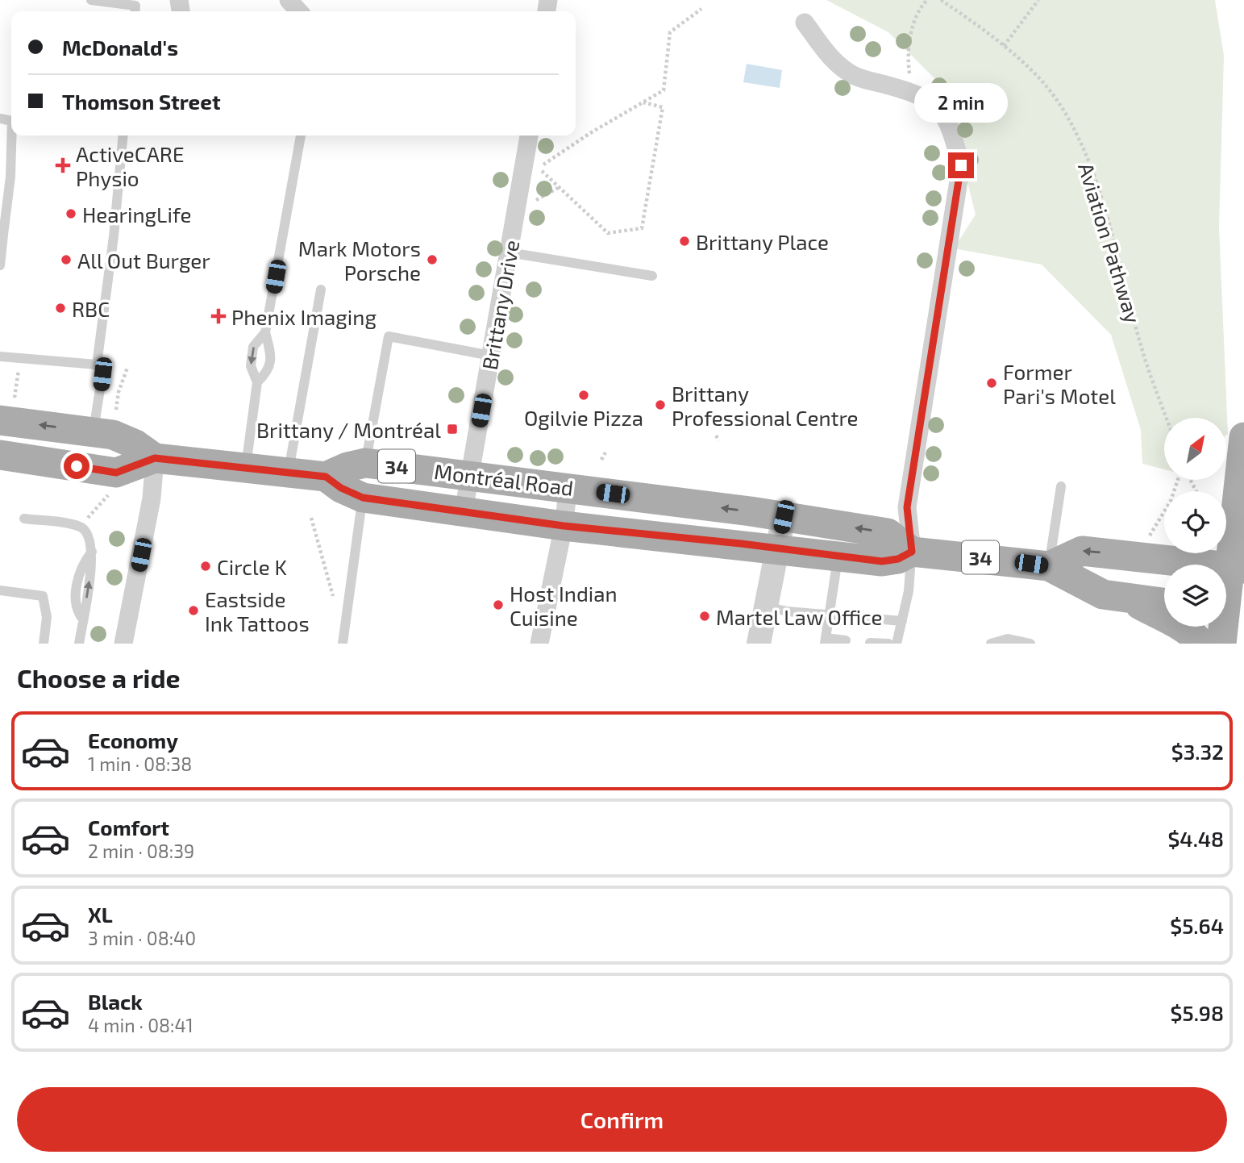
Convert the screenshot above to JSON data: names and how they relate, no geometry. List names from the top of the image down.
{
  "streets": {
    "main road": ["34", "Montréal Road"],
    "street": ["Brittany Drive"],
    "path": ["Aviation Pathway"]
  },
  "crossings": [
    ["Brittany Drive", "Montréal Road"]
  ],
  "places": {
    "health": ["ActiveCARE Physio", "Phenix Imaging"],
    "other": [
      "HearingLife",
      "Brittany Place",
      "All Out Burger",
      "Mark Motors Porsche",
      "RBC",
      "Former Pari's Motel",
      "Ogilvie Pizza",
      "Brittany Professional Centre",
      "Circle K",
      "Host Indian Cuisine",
      "Eastside Ink Tattoos",
      "Martel Law Office"
    ],
    "transit": ["Brittany / Montréal"]
  },
  "north": "top right",
  "page": {
    "banner": ["McDonald's", "Thomson Street"],
    "bubble": "2 min",
    "heading": "Choose a ride",
    "list": [
      {
        "name": "Economy",
        "note": "1 min · 08:38",
        "value": "$3.32"
      },
      {
        "name": "Comfort",
        "note": "2 min · 08:39",
        "value": "$4.48"
      },
      {
        "name": "XL",
        "note": "3 min · 08:40",
        "value": "$5.64"
      },
      {
        "name": "Black",
        "note": "4 min · 08:41",
        "value": "$5.98"
      }
    ],
    "buttons": "Confirm"
  }
}
